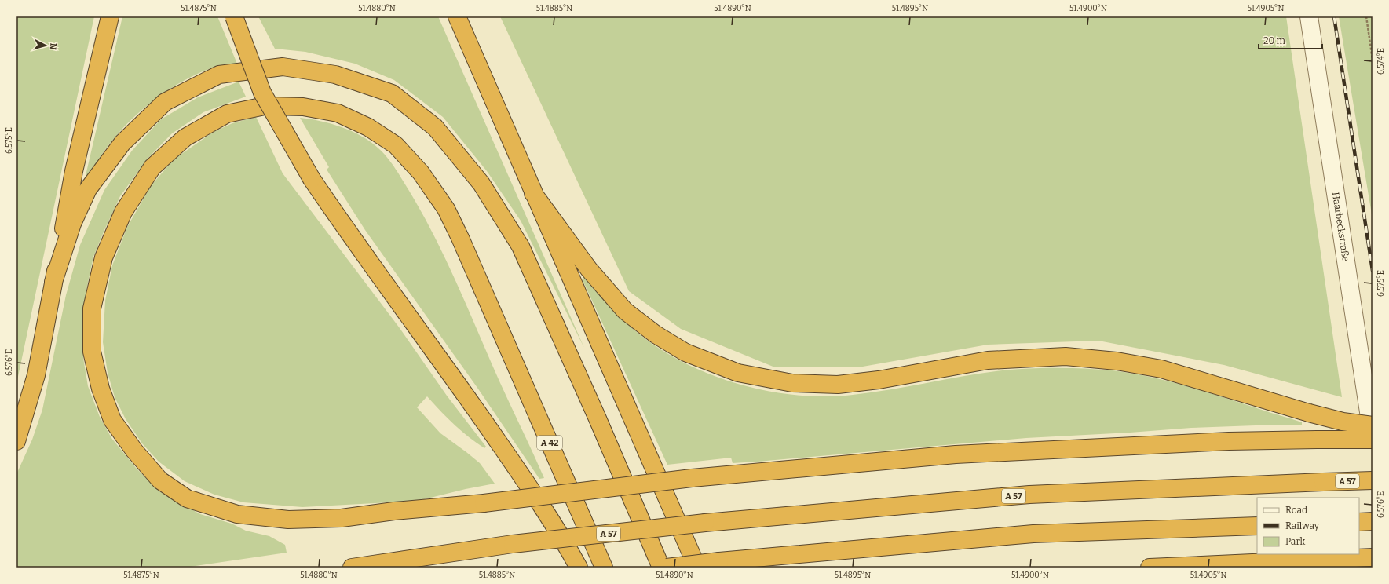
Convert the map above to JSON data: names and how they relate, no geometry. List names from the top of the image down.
{
  "streets": {
    "highway": ["A 42", "A 57"],
    "street": ["Haarbeckstraße"]
  },
  "crossings": [
    ["Haarbeckstraße", "A 42"]
  ],
  "legend": ["Road", "Railway", "Park"],
  "scale_bar": "20 m",
  "north": "right",
  "coordinates": [
    "51.4875°N",
    "51.4880°N",
    "51.4885°N",
    "51.4890°N",
    "51.4895°N",
    "51.4900°N",
    "51.4905°N",
    "6.574°E",
    "6.575°E",
    "6.576°E"
  ]
}
